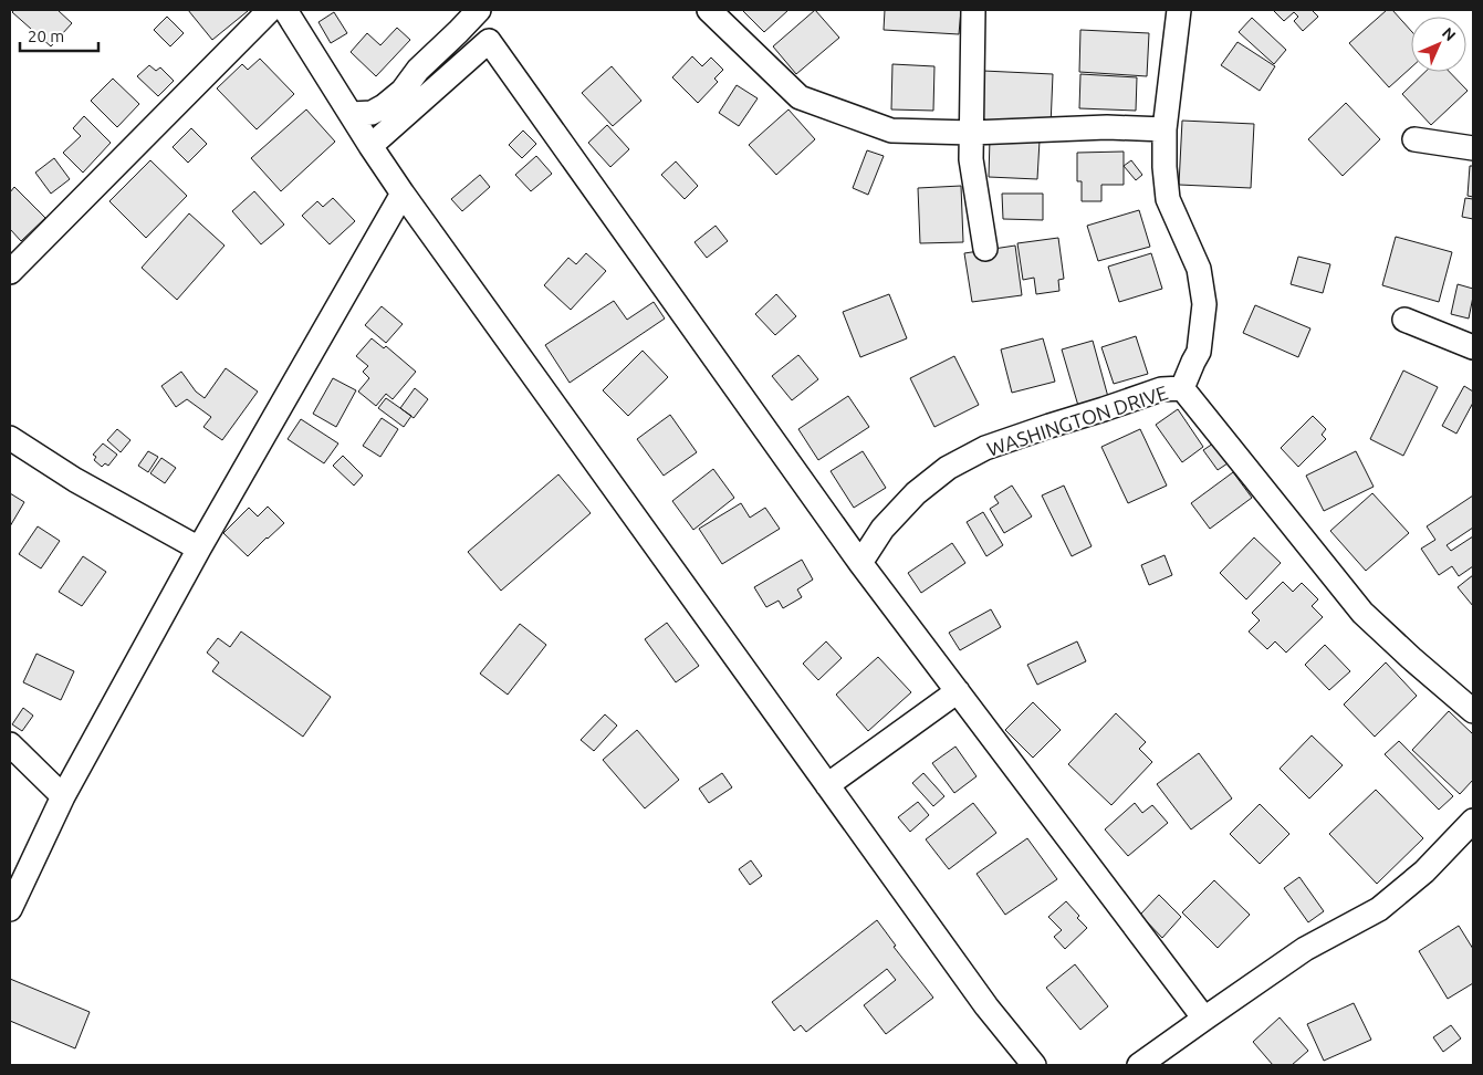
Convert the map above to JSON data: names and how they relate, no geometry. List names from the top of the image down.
{
  "streets": {
    "street": ["WASHINGTON DRIVE"]
  },
  "scale_bar": "20 m",
  "north": "top right"
}
